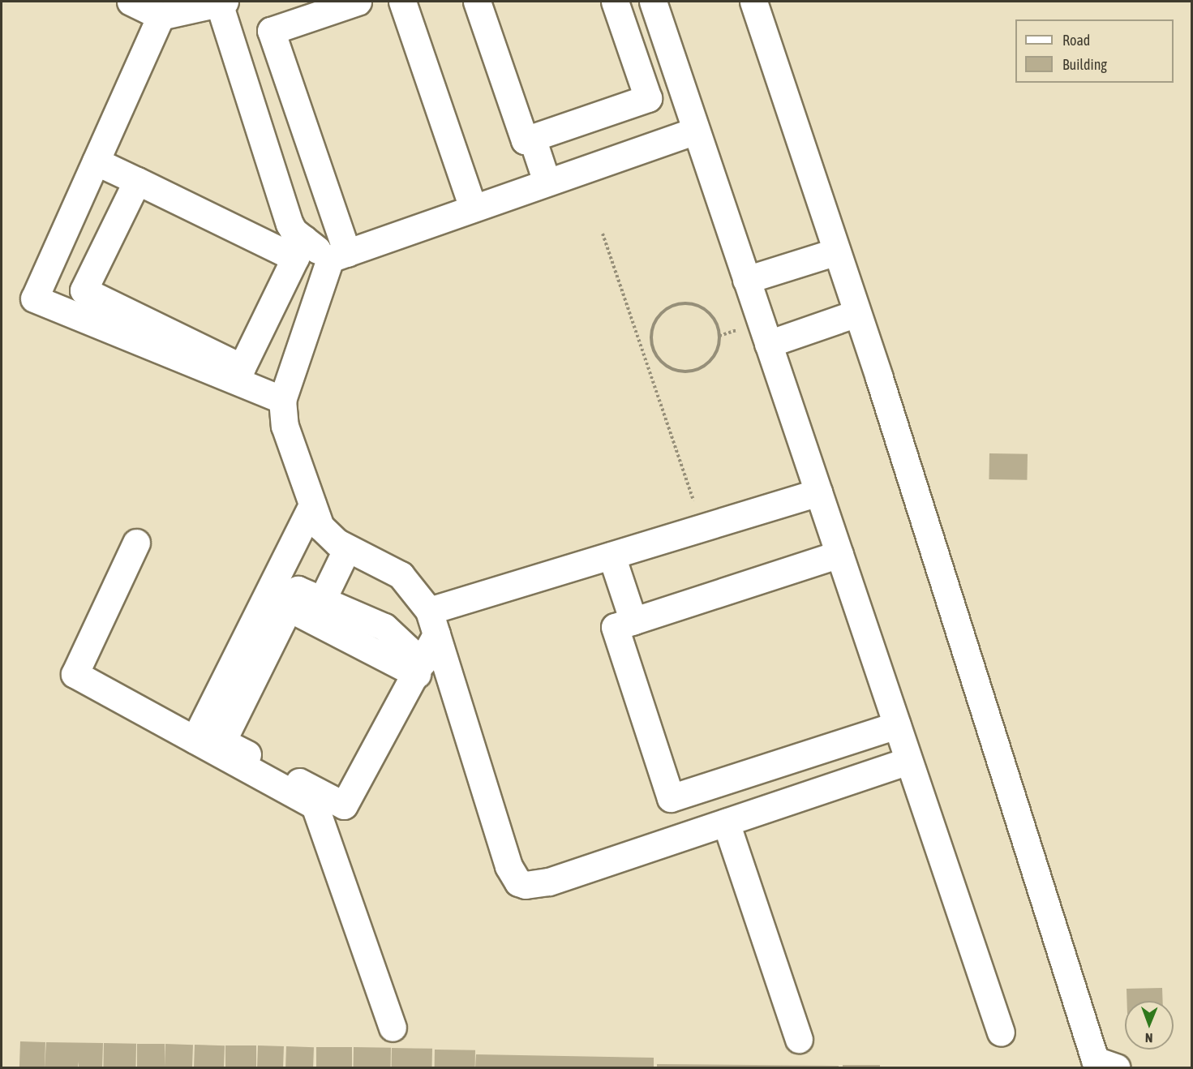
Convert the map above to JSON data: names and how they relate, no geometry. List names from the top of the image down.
{
  "legend": ["Road", "Building"],
  "north": "bottom"
}
